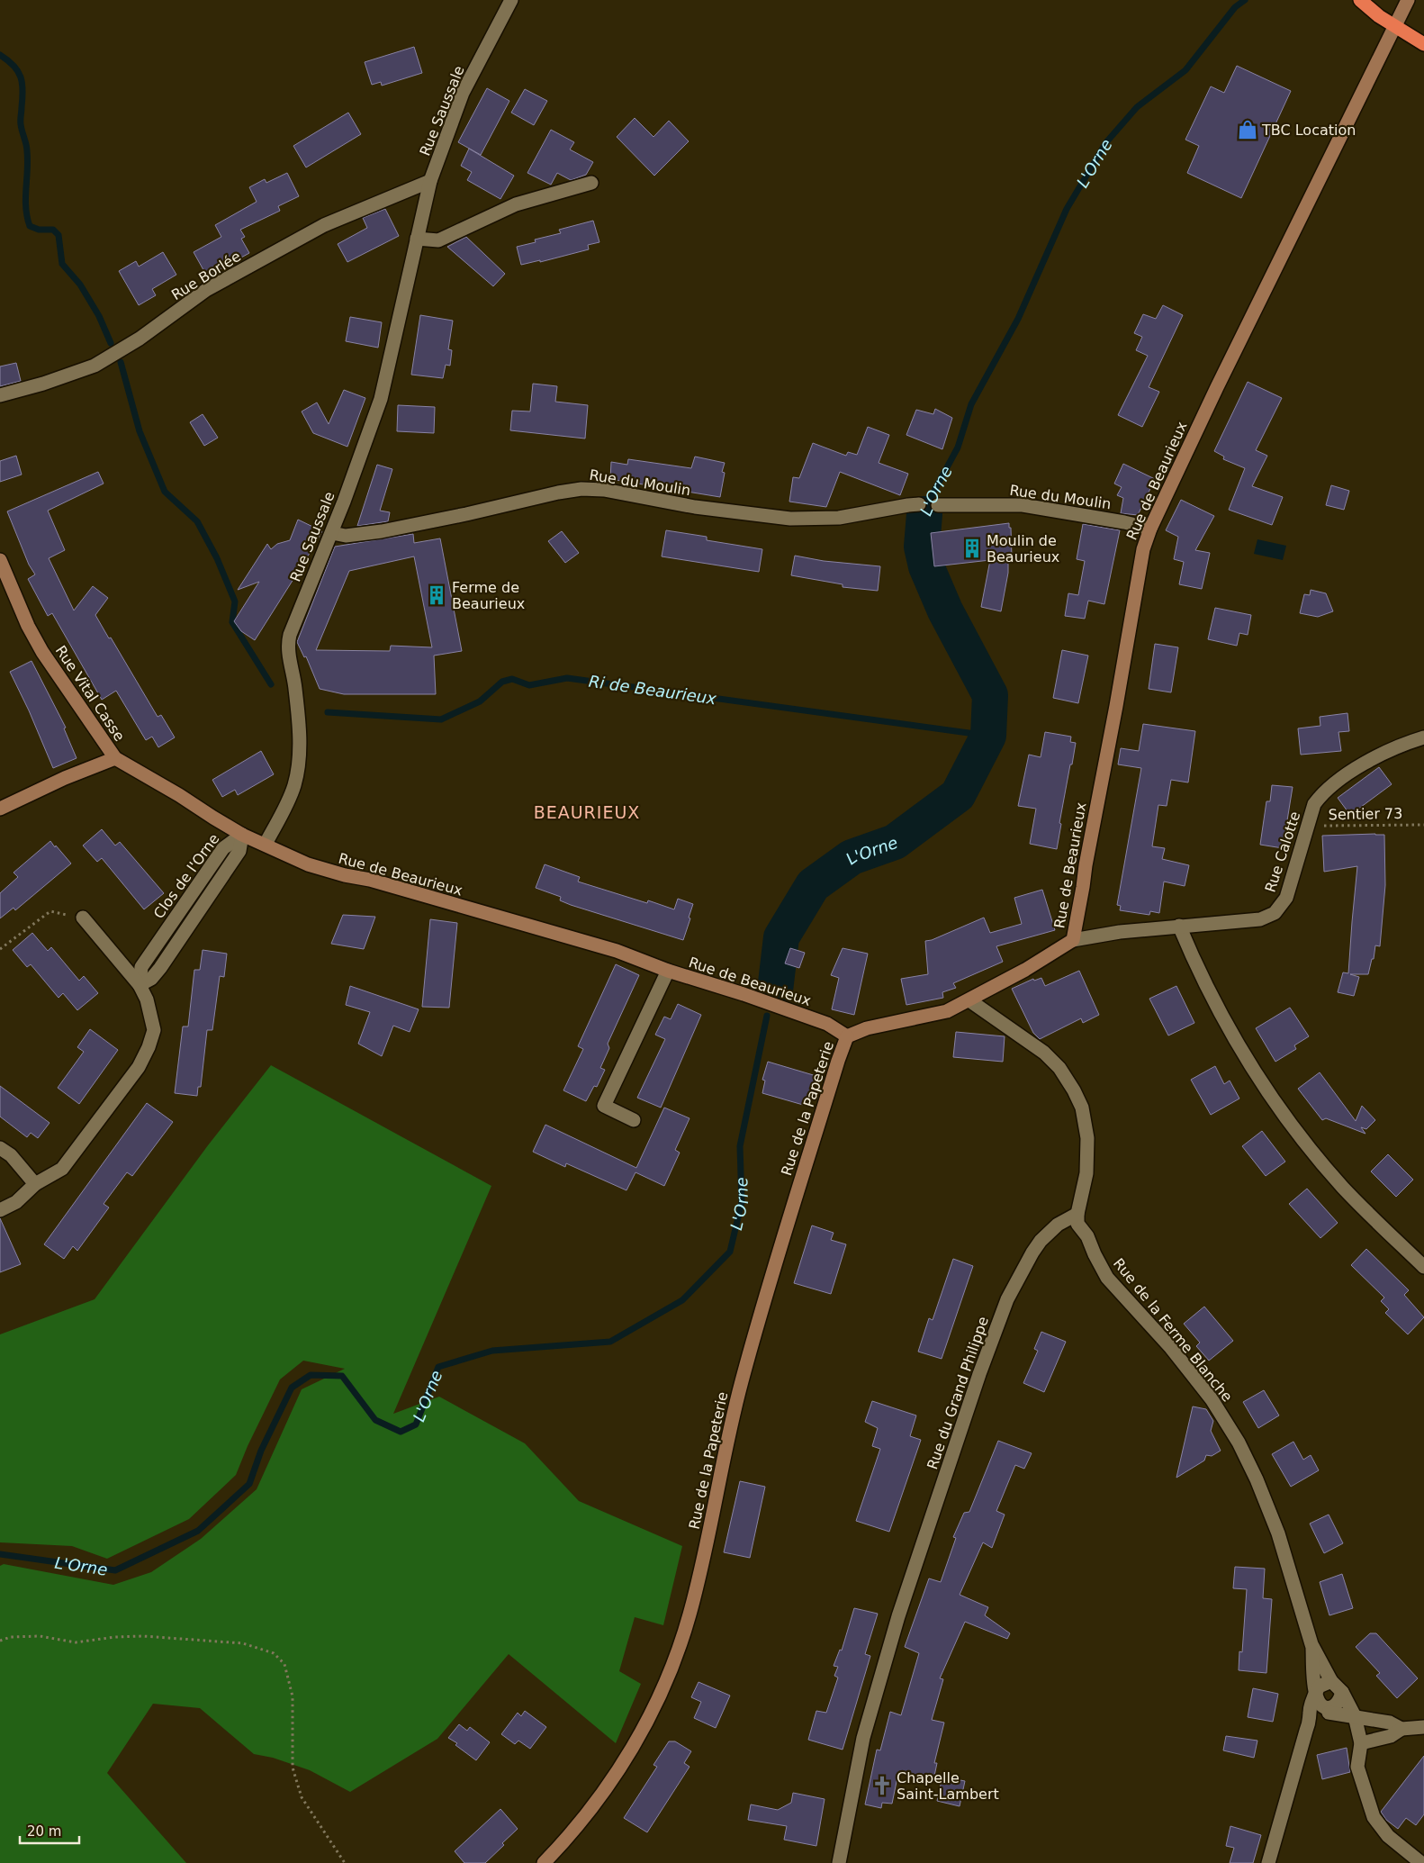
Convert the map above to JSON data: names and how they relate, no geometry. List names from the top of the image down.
{
  "streets": {
    "street": [
      "Rue Saussale",
      "Rue Borlée",
      "Rue de Beaurieux",
      "Rue du Moulin",
      "Rue Vital Casse",
      "Rue Calotte",
      "Clos de l'Orne",
      "Rue de la Papeterie",
      "Rue de la Ferme Blanche",
      "Rue du Grand Philippe"
    ],
    "path": ["Sentier 73"]
  },
  "crossings": [
    ["Rue Saussale", "Rue Borlée"],
    ["Rue Saussale", "Rue de Beaurieux"],
    ["Rue Saussale", "Rue du Moulin"],
    ["Rue de Beaurieux", "Rue du Moulin"],
    ["Rue de Beaurieux", "Rue Vital Casse"],
    ["Rue de Beaurieux", "Rue Calotte"],
    ["Rue de Beaurieux", "Clos de l'Orne"],
    ["Rue de Beaurieux", "Rue de la Papeterie"],
    ["Rue Vital Casse", "Clos de l'Orne"],
    ["Sentier 73", "Rue Calotte"],
    ["Rue de la Ferme Blanche", "Rue du Grand Philippe"]
  ],
  "districts": ["BEAURIEUX"],
  "water": ["L'Orne", "Ri de Beaurieux"],
  "places": {
    "shop": ["TBC Location"],
    "building": ["Moulin de Beaurieux", "Ferme de Beaurieux"],
    "church": ["Chapelle Saint-Lambert"]
  },
  "scale_bar": "20 m"
}
